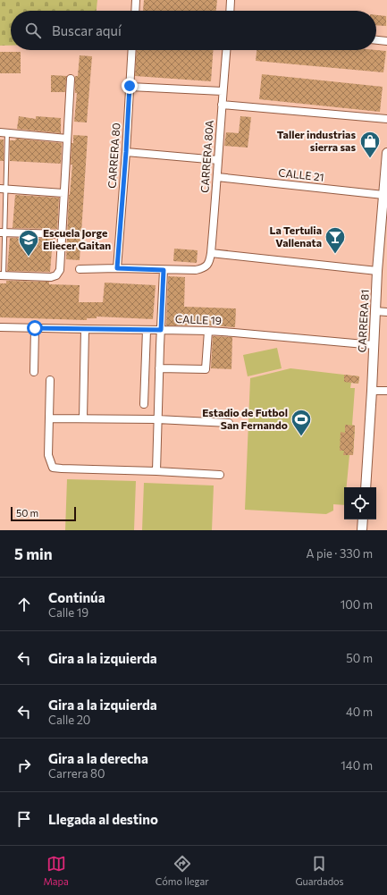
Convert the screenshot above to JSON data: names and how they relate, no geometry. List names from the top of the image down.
{
  "streets": {
    "street": [
      "CARRERA 80",
      "CARRERA 80A",
      "CALLE 21",
      "CALLE 19",
      "CARRERA 81"
    ]
  },
  "crossings": [
    ["CARRERA 80A", "CALLE 21"],
    ["CALLE 21", "CARRERA 81"],
    ["CALLE 19", "CARRERA 81"]
  ],
  "places": {
    "shop": ["Taller industrias sierra sas"],
    "bar": ["La Tertulia Vallenata"],
    "school or university": ["Escuela Jorge Eliecer Gaitan"],
    "sports": ["Estadio de Futbol San Fernando"]
  },
  "scale_bar": "50 m",
  "page": {
    "search": "Buscar aquí",
    "scale": "50 m",
    "heading": ["5 min", "A pie · 330 m"],
    "list": [
      ["Continúa", "Calle 19", "100 m"],
      ["Gira a la izquierda", "50 m"],
      ["Gira a la izquierda", "Calle 20", "40 m"],
      ["Gira a la derecha", "Carrera 80", "140 m"],
      "Llegada al destino"
    ],
    "nav": ["Mapa", "Cómo llegar", "Guardados"]
  }
}
